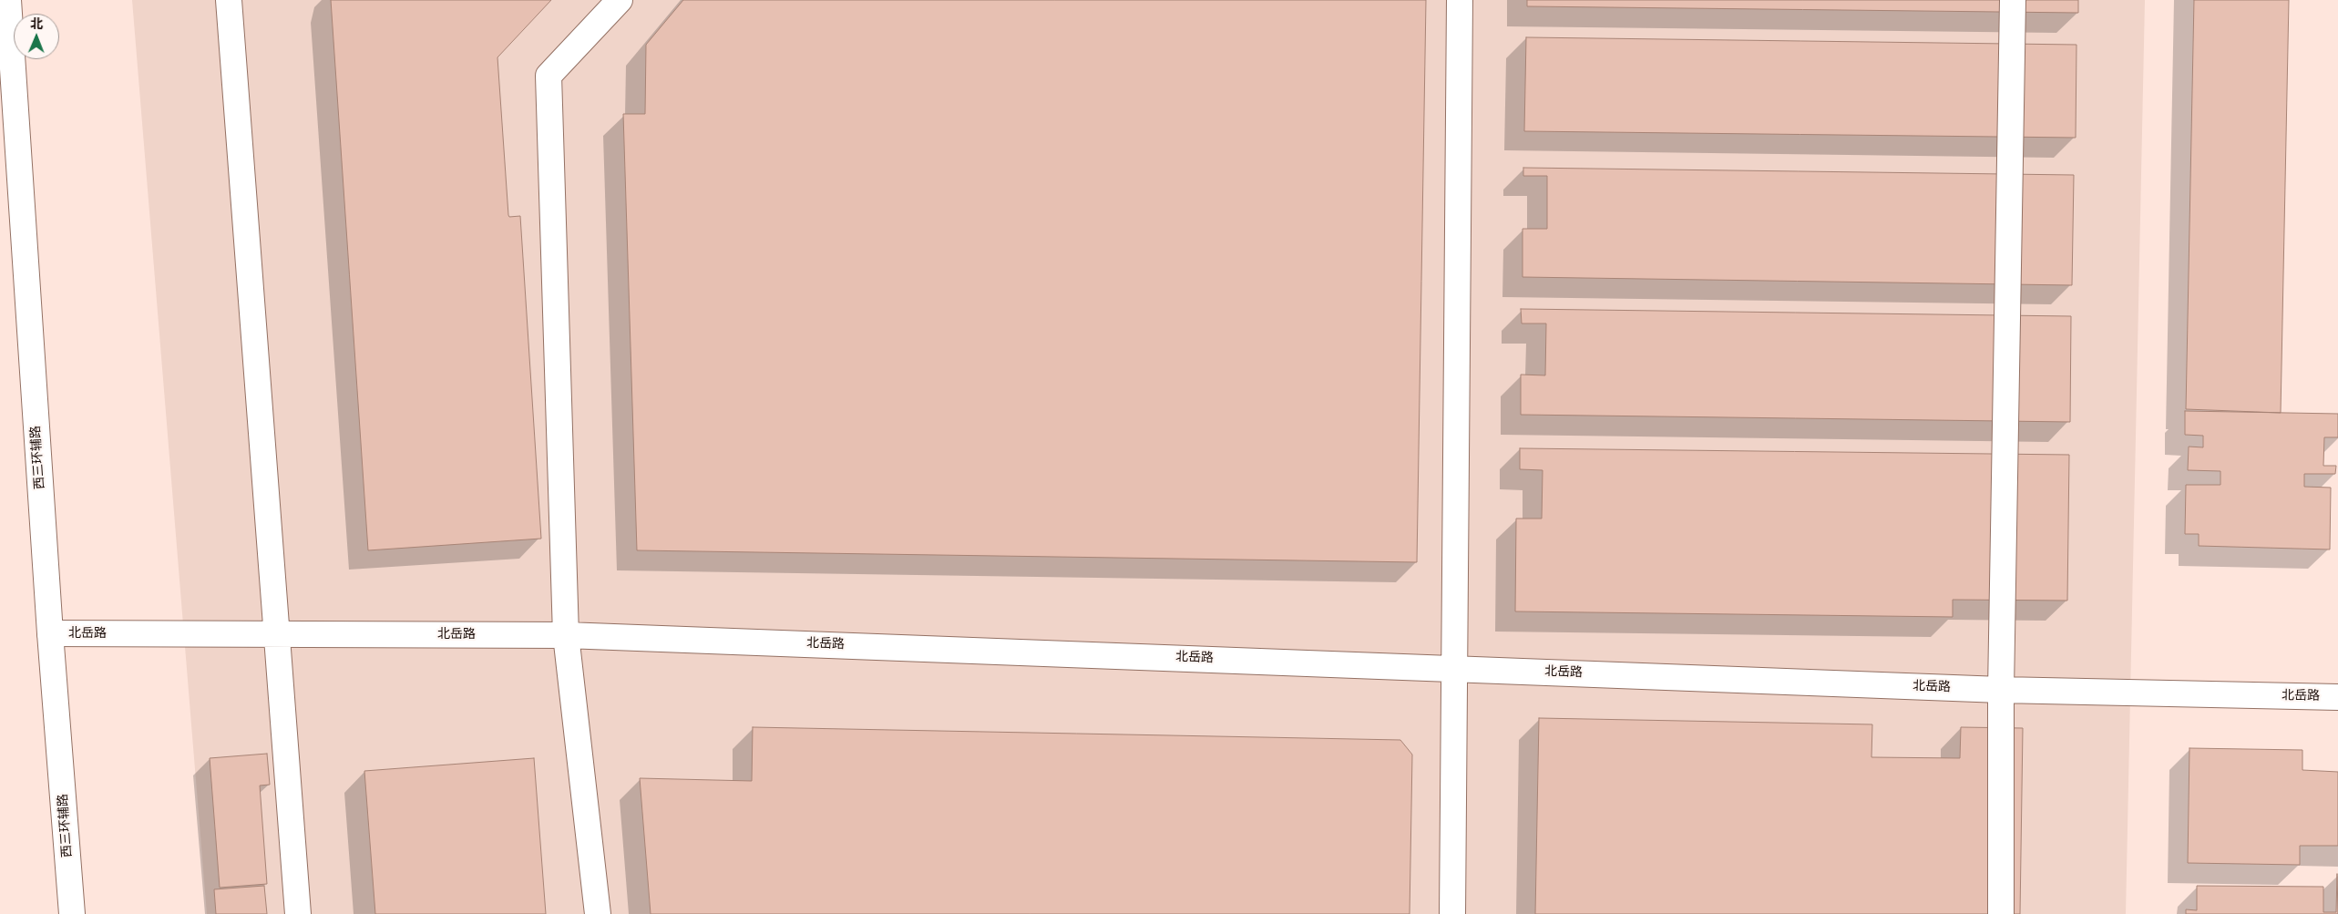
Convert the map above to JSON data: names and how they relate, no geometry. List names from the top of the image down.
{
  "streets": {
    "street": ["西三环辅路", "北岳路"]
  },
  "crossings": [
    ["西三环辅路", "北岳路"]
  ],
  "north": "top"
}
